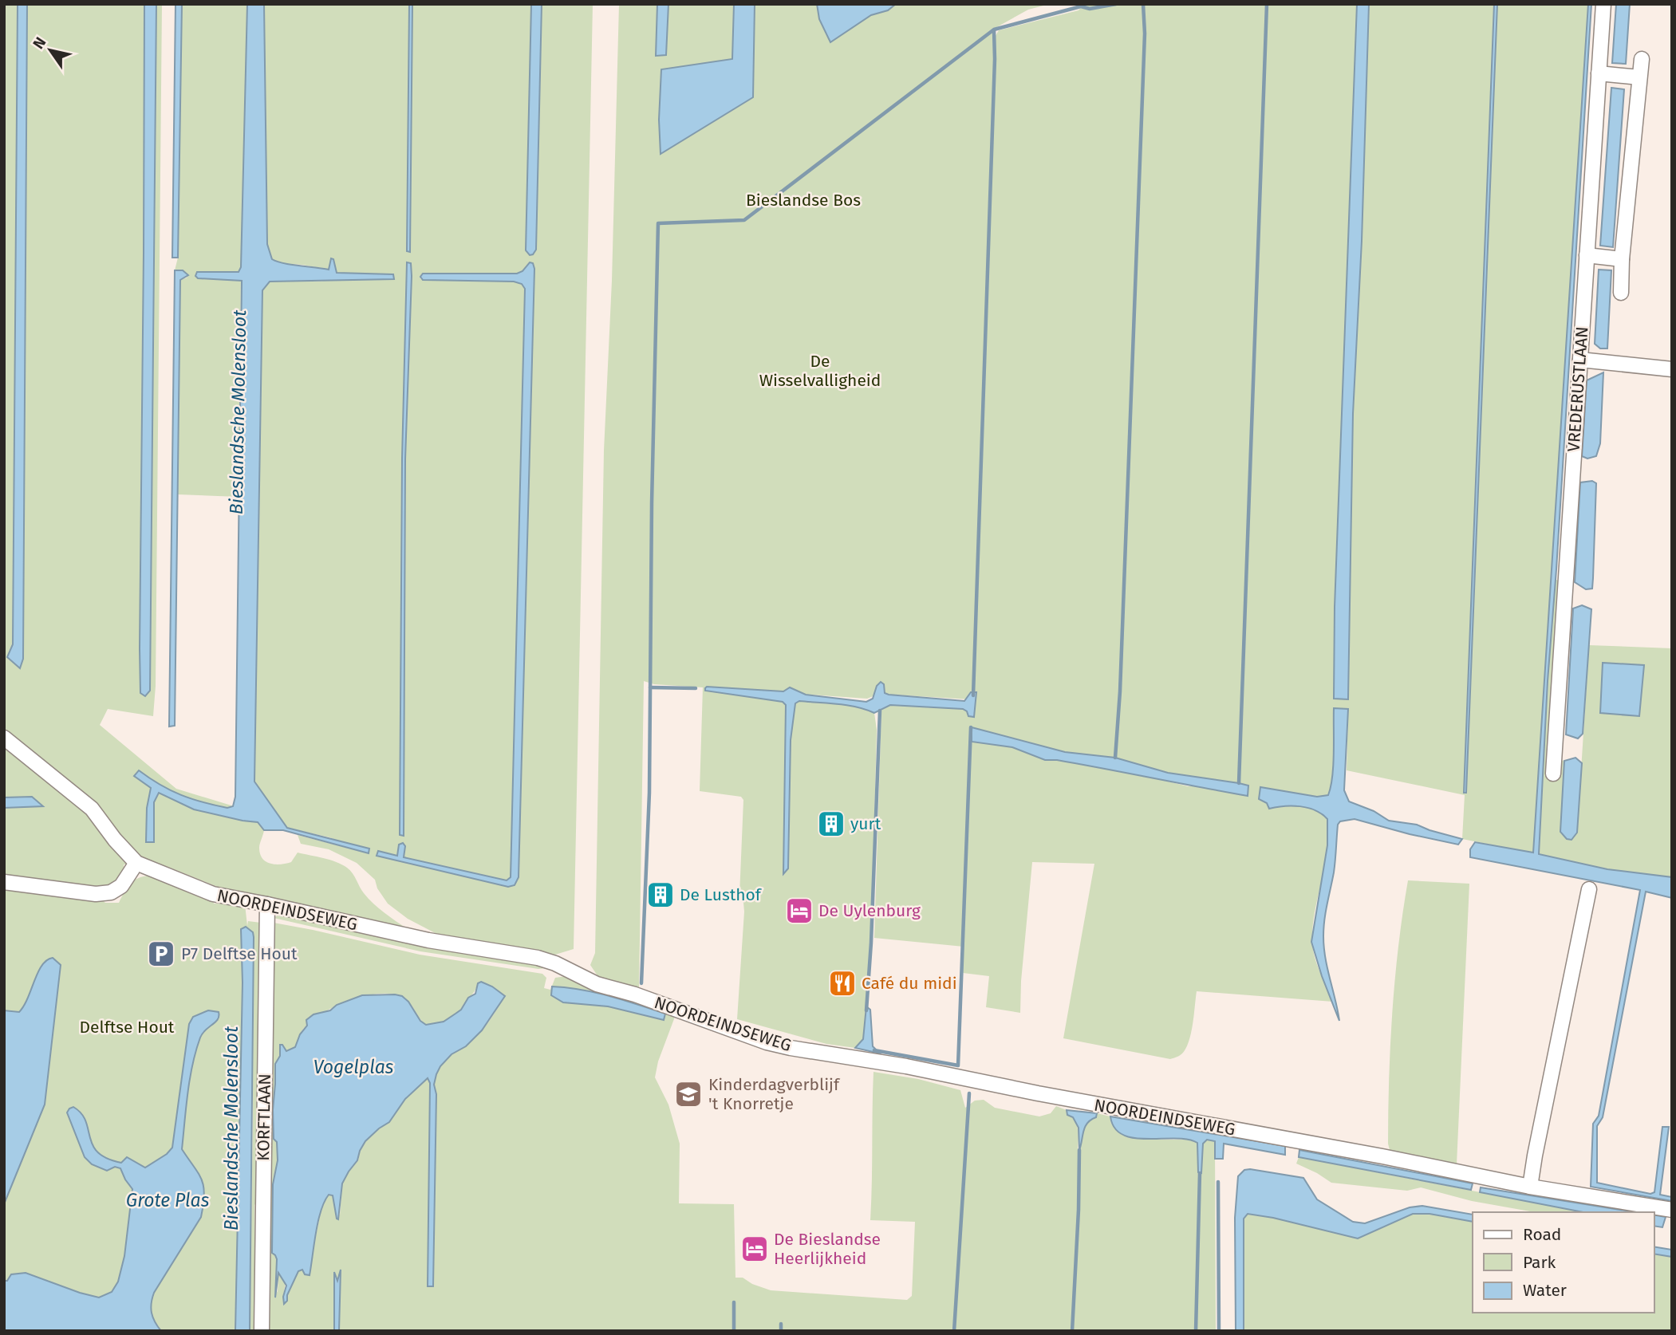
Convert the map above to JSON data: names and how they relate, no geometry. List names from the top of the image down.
{
  "streets": {
    "street": ["VREDERUSTLAAN", "NOORDEINDSEWEG", "KORFTLAAN"]
  },
  "crossings": [
    ["NOORDEINDSEWEG", "KORFTLAAN"]
  ],
  "water": ["Bieslandsche Molensloot", "Vogelplas", "Grote Plas"],
  "parks": ["Bieslandse Bos", "De Wisselvalligheid", "Delftse Hout"],
  "places": {
    "building": ["yurt", "De Lusthof"],
    "hotel": ["De Uylenburg", "De Bieslandse Heerlijkheid"],
    "parking": ["P7 Delftse Hout"],
    "restaurant": ["Café du midi"],
    "school or university": ["Kinderdagverblijf 't Knorretje"]
  },
  "legend": ["Road", "Park", "Water"],
  "north": "top left"
}
